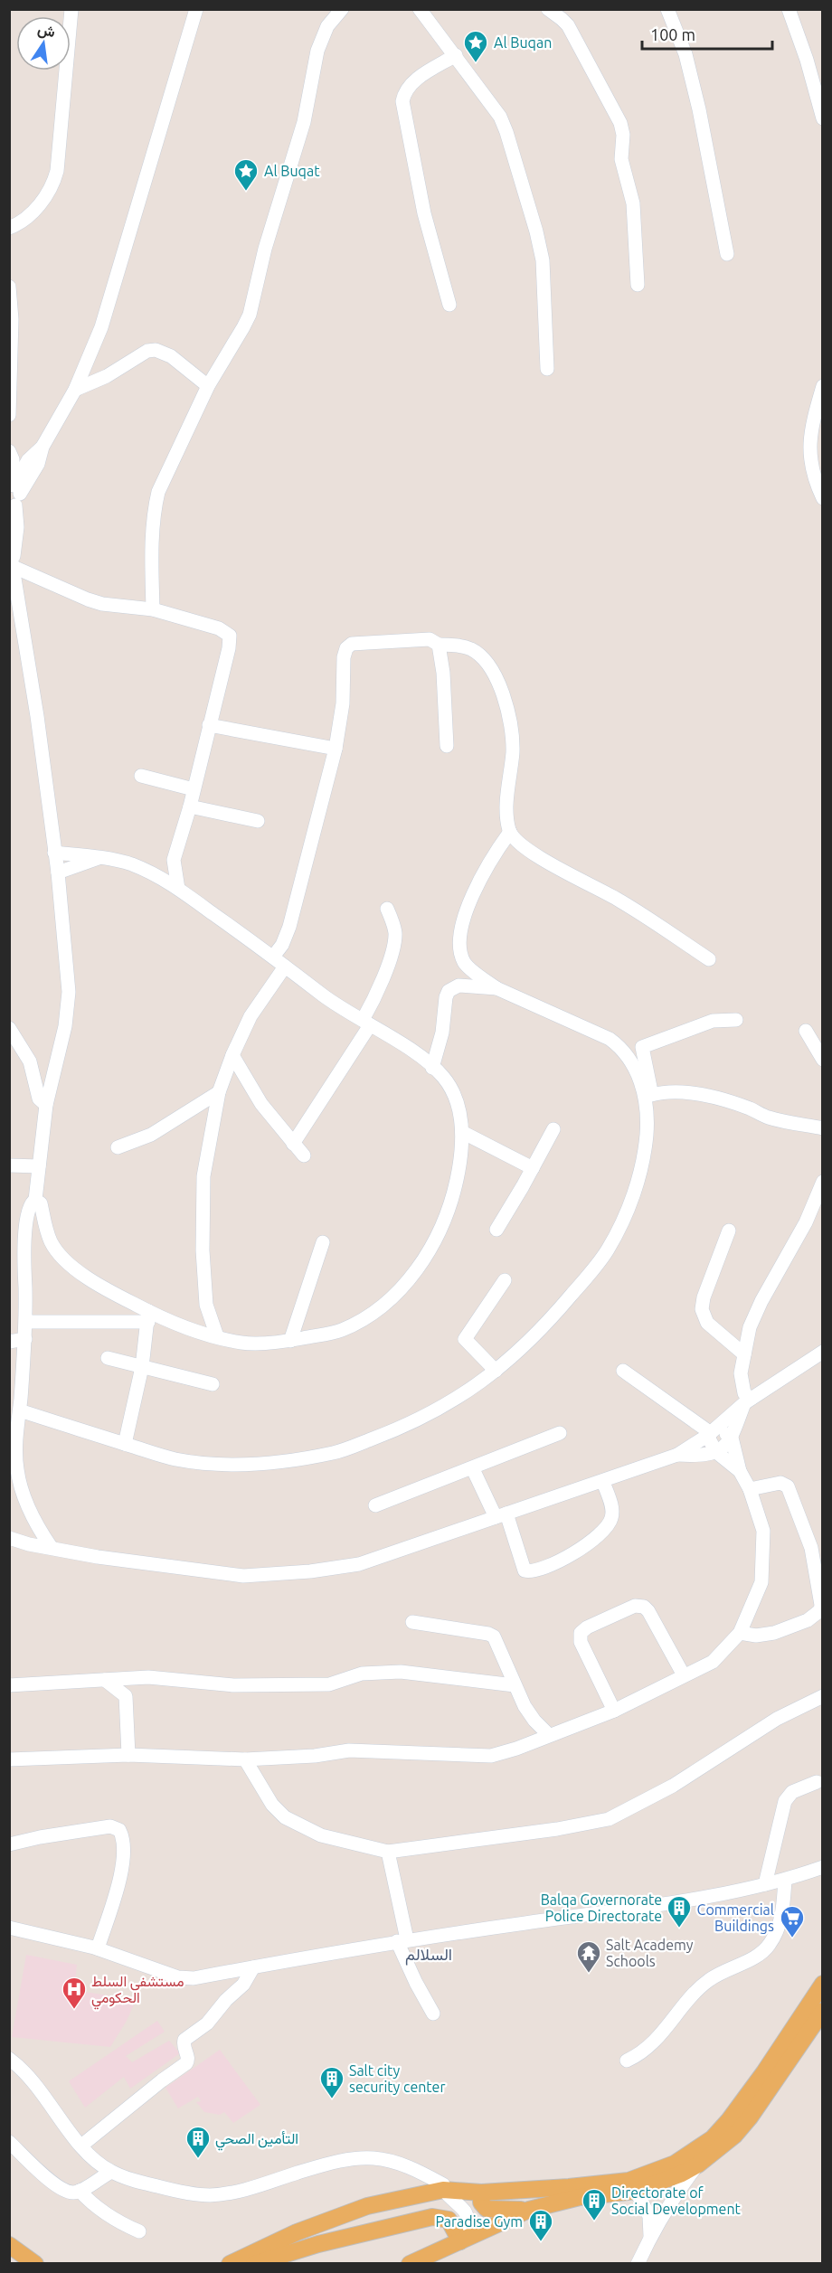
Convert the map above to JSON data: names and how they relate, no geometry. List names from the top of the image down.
{
  "districts": ["السلالم"],
  "places": {
    "place": ["Al Buqan", "Al Buqat"],
    "building": [
      "Balqa Governorate Police Directorate",
      "Salt city security center",
      "التأمين الصحي",
      "Directorate of Social Development",
      "Paradise Gym"
    ],
    "supermarket": ["Commercial Buildings"],
    "temple": ["Salt Academy Schools"],
    "hospital": ["مستشفى السلط الحكومي"]
  },
  "scale_bar": "100 m",
  "north": "top"
}
